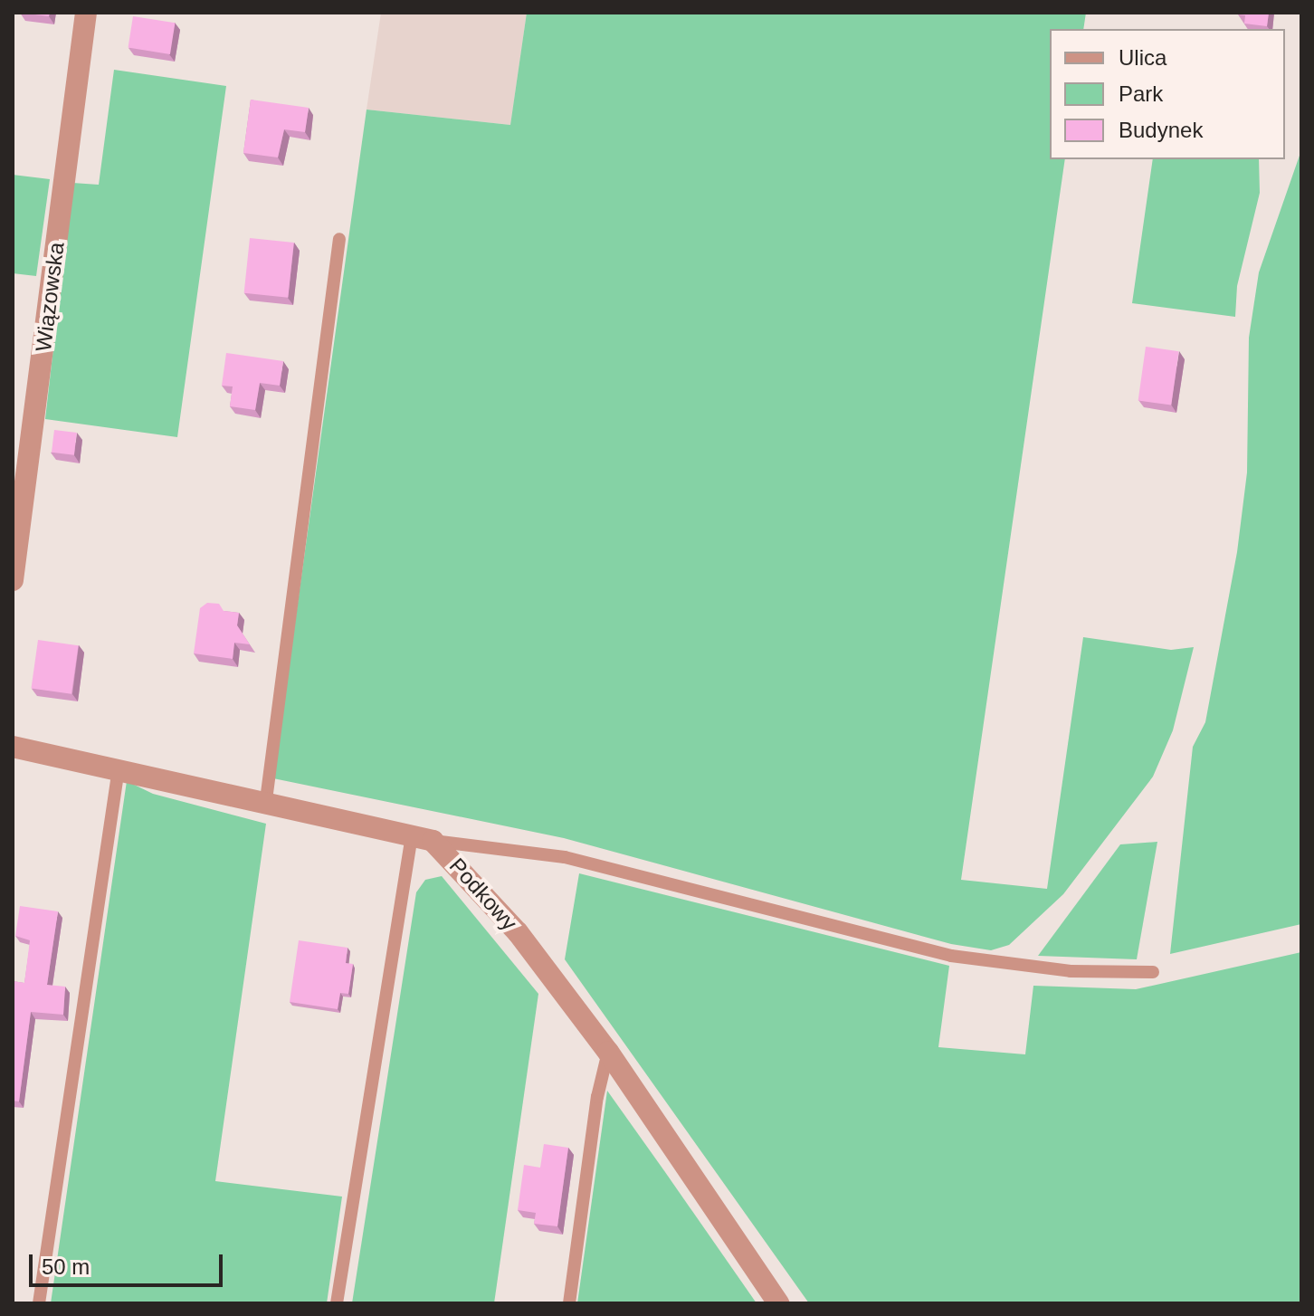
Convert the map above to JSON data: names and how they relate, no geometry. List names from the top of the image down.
{
  "streets": {
    "street": ["Wiązowska", "Podkowy"]
  },
  "legend": ["Ulica", "Park", "Budynek"],
  "scale_bar": "50 m"
}
